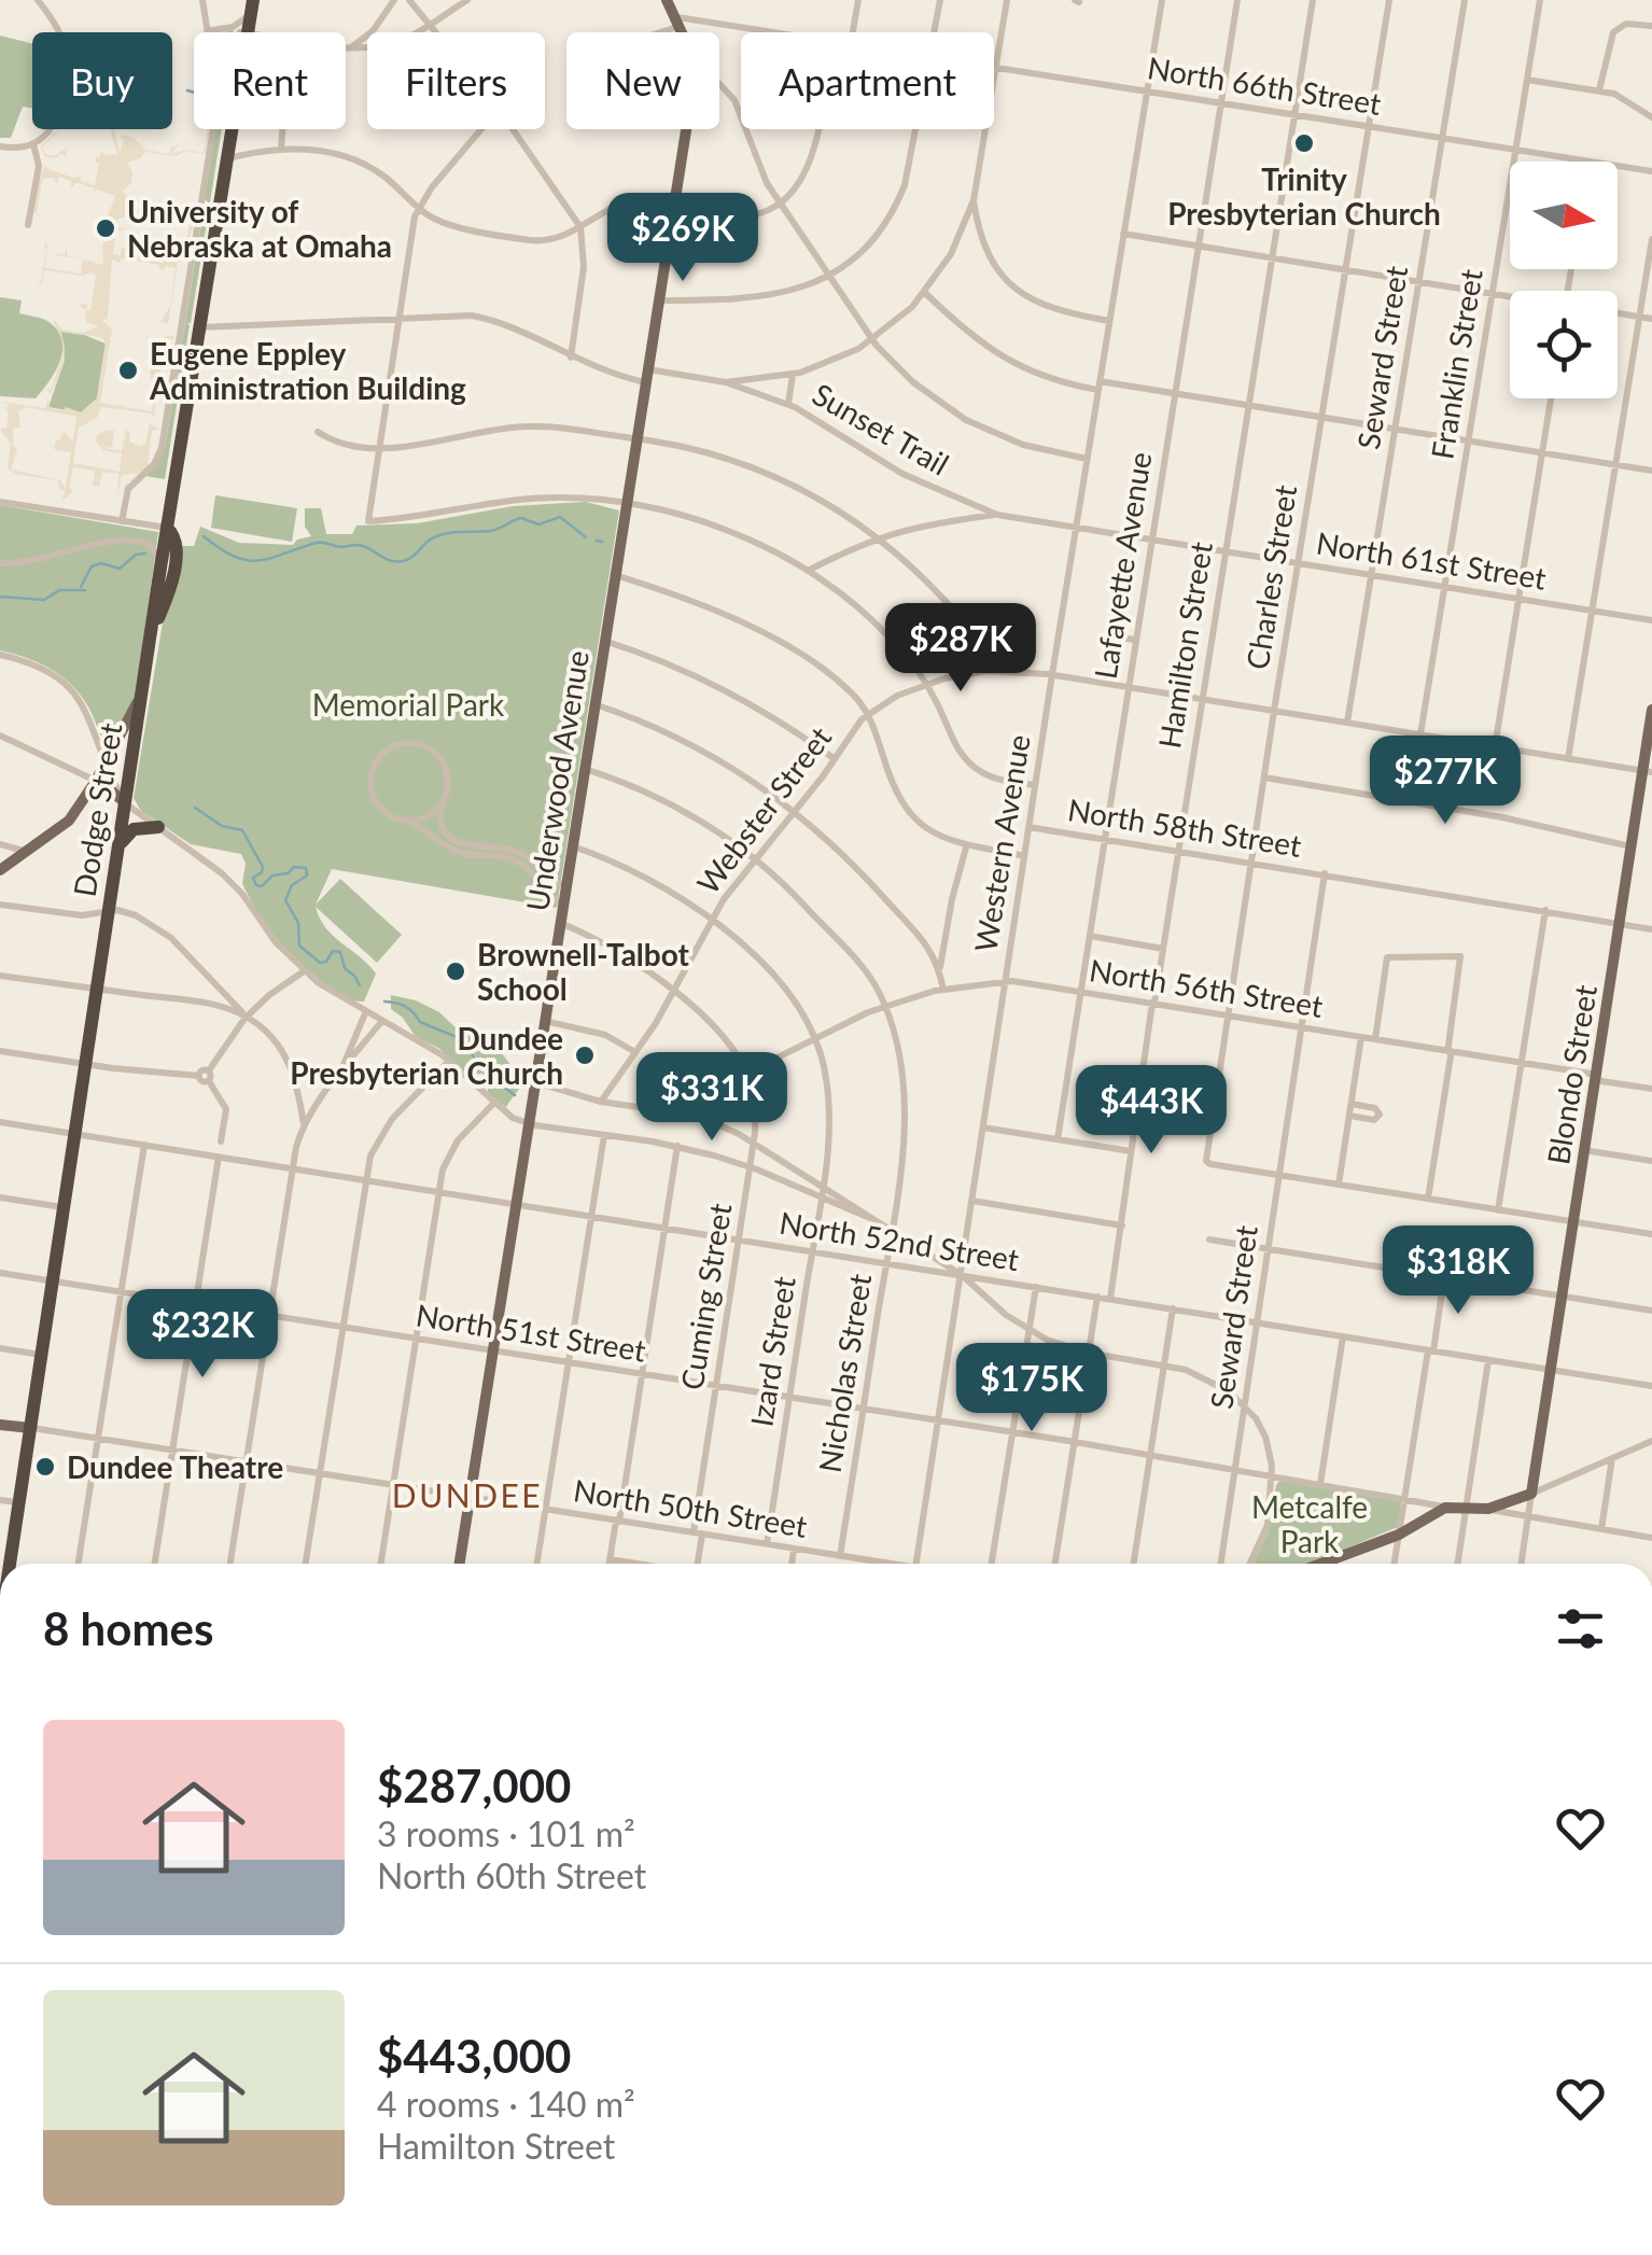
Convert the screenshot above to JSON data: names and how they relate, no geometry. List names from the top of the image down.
{
  "streets": {
    "highway": ["Dodge Street"],
    "main road": ["Underwood Avenue", "Blondo Street"],
    "street": [
      "North 66th Street",
      "Seward Street",
      "Franklin Street",
      "Sunset Trail",
      "North 61st Street",
      "Lafayette Avenue",
      "Charles Street",
      "Hamilton Street",
      "Webster Street",
      "North 58th Street",
      "Western Avenue",
      "North 56th Street",
      "North 52nd Street",
      "Cuming Street",
      "North 51st Street",
      "Izard Street",
      "Nicholas Street",
      "North 50th Street"
    ]
  },
  "crossings": [
    ["North 66th Street", "Seward Street"],
    ["North 66th Street", "Franklin Street"],
    ["North 66th Street", "Lafayette Avenue"],
    ["North 66th Street", "Charles Street"],
    ["North 66th Street", "Hamilton Street"],
    ["North 66th Street", "Underwood Avenue"],
    ["North 66th Street", "Western Avenue"],
    ["Seward Street", "North 61st Street"],
    ["Seward Street", "Charles Street"],
    ["Seward Street", "North 58th Street"],
    ["Seward Street", "North 56th Street"],
    ["Seward Street", "North 52nd Street"],
    ["Seward Street", "North 51st Street"],
    ["Franklin Street", "North 61st Street"],
    ["Sunset Trail", "North 61st Street"],
    ["Sunset Trail", "Western Avenue"],
    ["North 61st Street", "Lafayette Avenue"],
    ["North 61st Street", "Charles Street"],
    ["North 61st Street", "Hamilton Street"],
    ["North 61st Street", "Western Avenue"],
    ["Lafayette Avenue", "North 58th Street"],
    ["Lafayette Avenue", "North 56th Street"],
    ["Charles Street", "North 58th Street"],
    ["Charles Street", "North 56th Street"],
    ["Hamilton Street", "North 58th Street"],
    ["Hamilton Street", "North 56th Street"],
    ["Hamilton Street", "North 52nd Street"],
    ["Underwood Avenue", "North 52nd Street"],
    ["Underwood Avenue", "North 51st Street"],
    ["Underwood Avenue", "Nicholas Street"],
    ["Underwood Avenue", "North 50th Street"],
    ["Dodge Street", "North 52nd Street"],
    ["Dodge Street", "North 51st Street"],
    ["Dodge Street", "North 50th Street"],
    ["Webster Street", "Nicholas Street"],
    ["North 58th Street", "Western Avenue"],
    ["North 58th Street", "Blondo Street"],
    ["Western Avenue", "North 56th Street"],
    ["Western Avenue", "North 52nd Street"],
    ["Western Avenue", "North 51st Street"],
    ["North 56th Street", "Blondo Street"],
    ["North 56th Street", "Izard Street"],
    ["North 56th Street", "Nicholas Street"],
    ["Blondo Street", "North 52nd Street"],
    ["North 52nd Street", "Cuming Street"],
    ["North 52nd Street", "Izard Street"],
    ["North 52nd Street", "Nicholas Street"],
    ["Cuming Street", "North 51st Street"],
    ["Cuming Street", "North 50th Street"],
    ["North 51st Street", "Izard Street"],
    ["North 51st Street", "Nicholas Street"],
    ["Izard Street", "North 50th Street"],
    ["Nicholas Street", "North 50th Street"]
  ],
  "districts": ["DUNDEE"],
  "parks": ["Memorial Park", "Metcalfe Park"],
  "places": [
    "Trinity Presbyterian Church",
    "University of Nebraska at Omaha",
    "Eugene Eppley Administration Building",
    "Brownell-Talbot School",
    "Dundee Presbyterian Church",
    "Dundee Theatre"
  ],
  "north": "right",
  "page": {
    "chip": [
      "Buy",
      "Rent",
      "Filters",
      "New",
      "Apartment"
    ],
    "price": [
      "$269K",
      "$287K",
      "$277K",
      "$331K",
      "$443K",
      "$318K",
      "$232K",
      "$175K"
    ],
    "heading": "8 homes",
    "list": [
      {
        "name": "$287,000",
        "note": "3 rooms · 101 m² · North 60th Street"
      },
      {
        "name": "$443,000",
        "note": "4 rooms · 140 m² · Hamilton Street"
      }
    ]
  }
}
